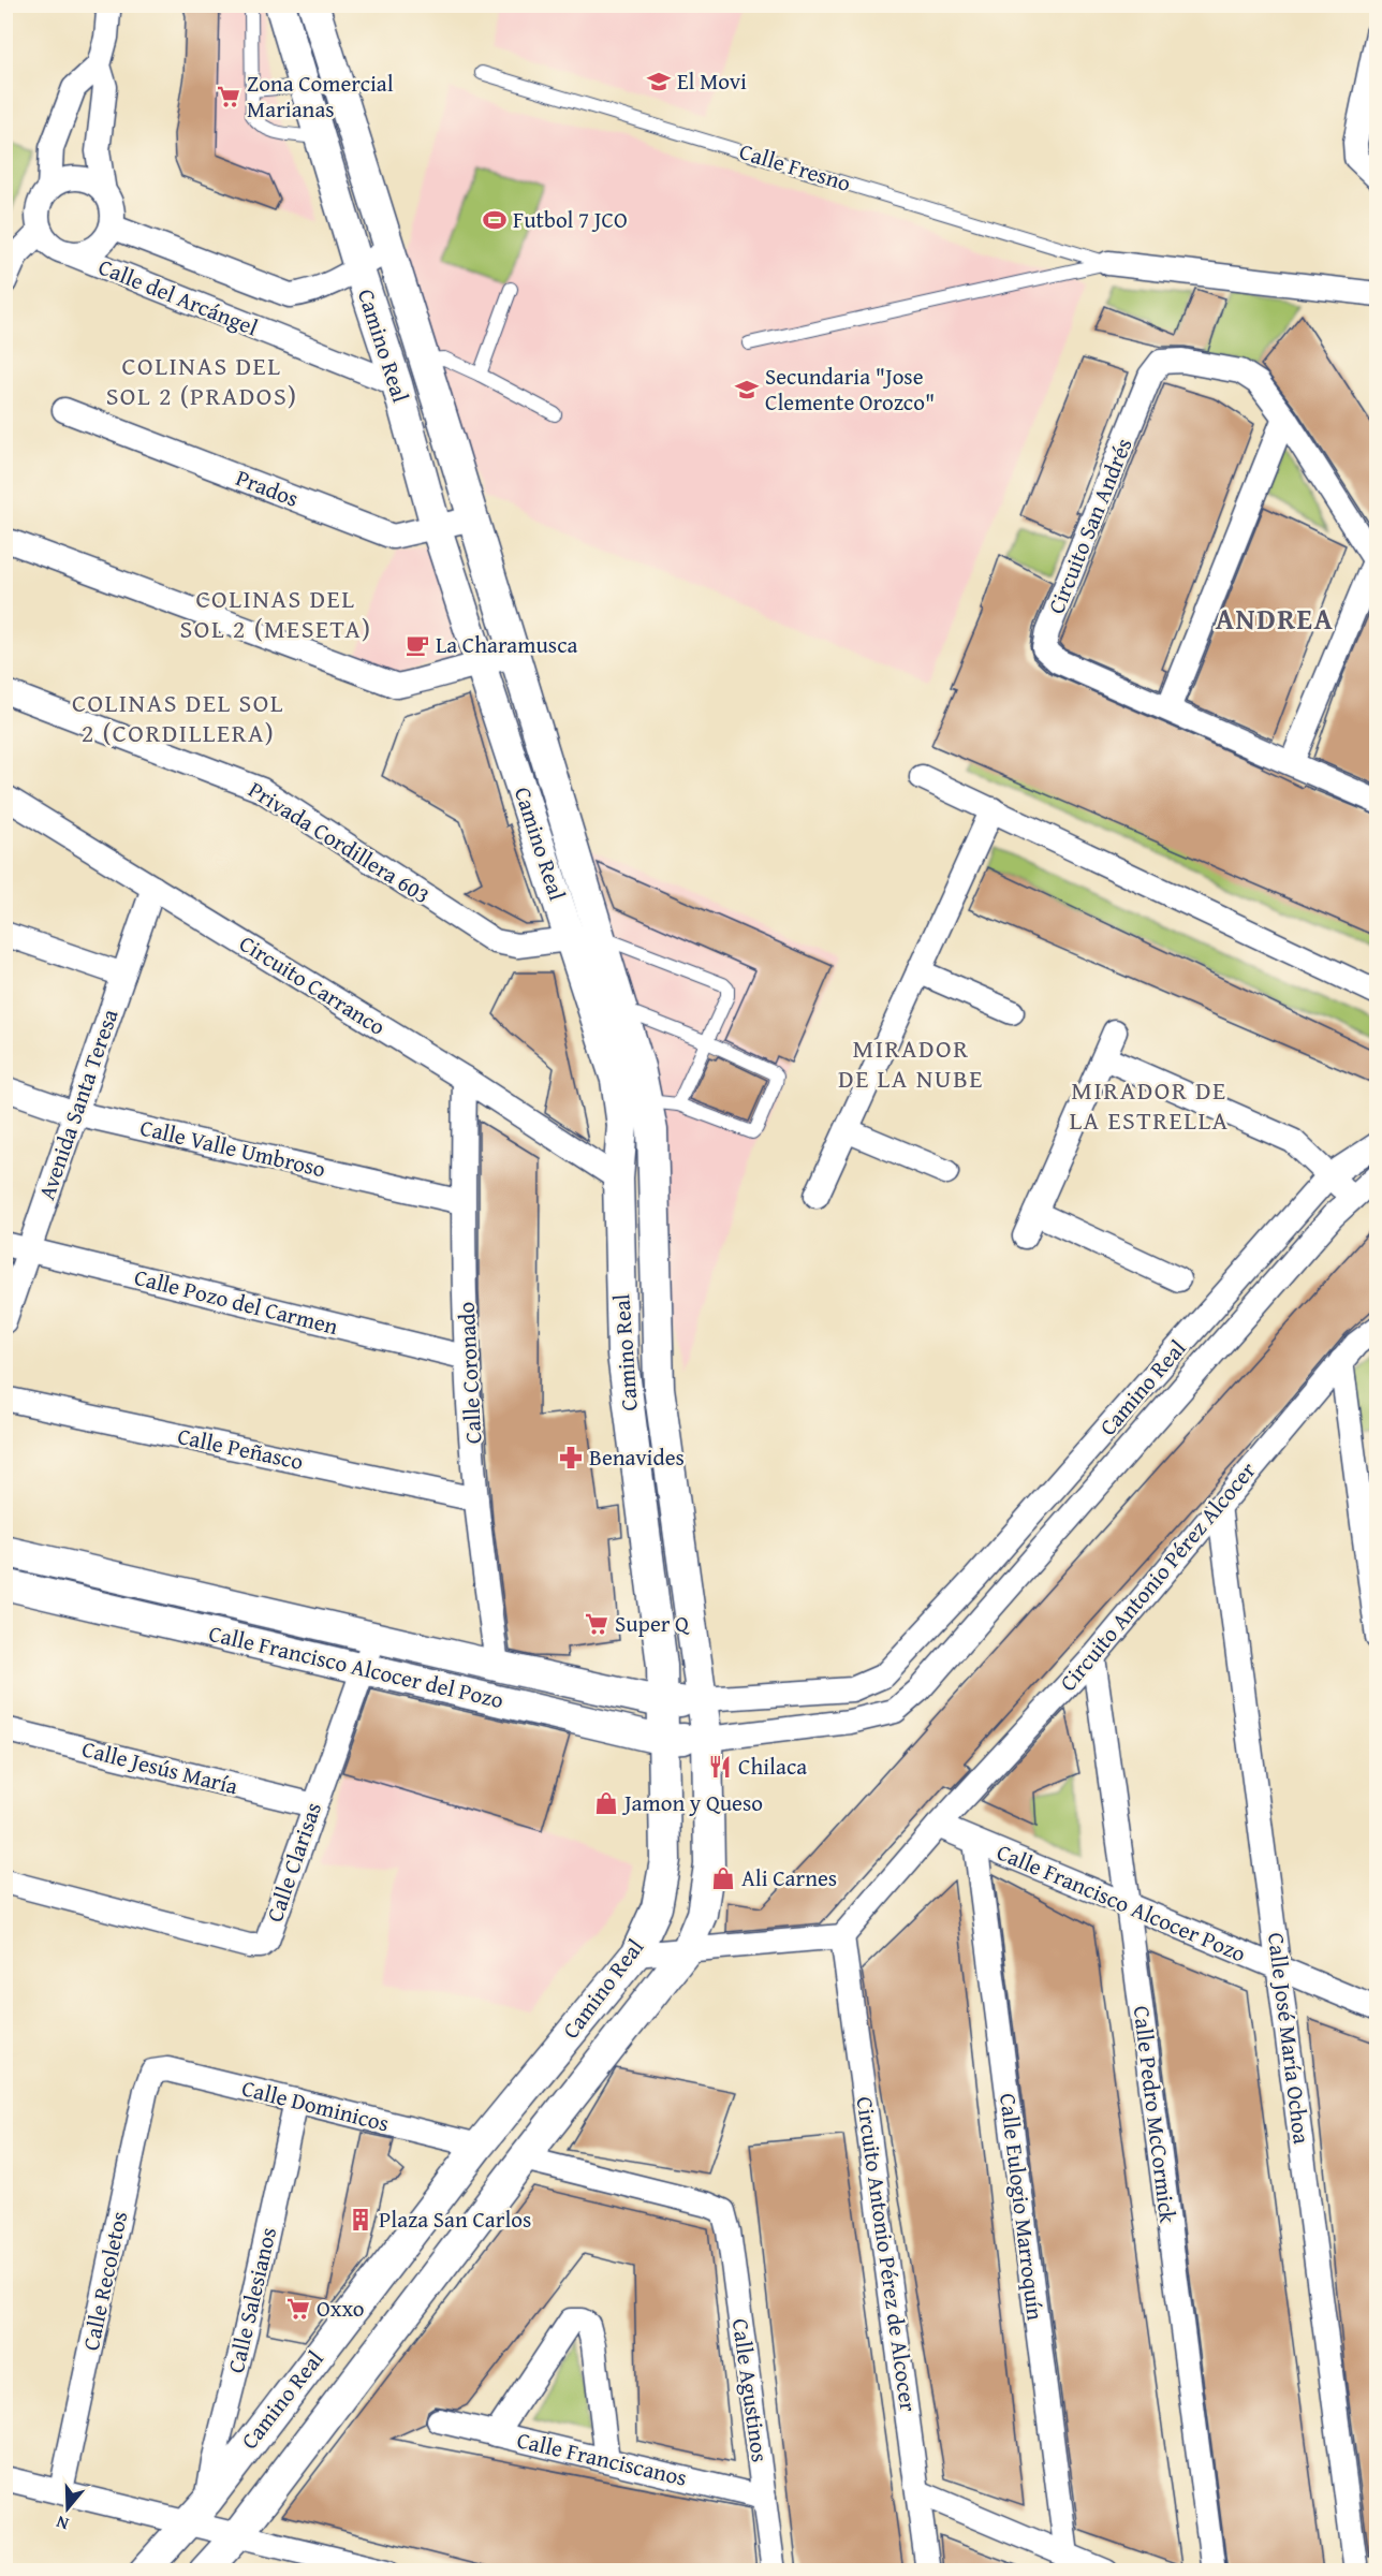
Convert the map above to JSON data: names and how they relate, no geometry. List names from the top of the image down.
{
  "streets": {
    "street": [
      "Calle Fresno",
      "Calle del Arcángel",
      "Camino Real",
      "Prados",
      "Circuito San Andrés",
      "Privada Cordillera 603",
      "Circuito Carranco",
      "Avenida Santa Teresa",
      "Calle Valle Umbroso",
      "Calle Pozo del Carmen",
      "Calle Coronado",
      "Calle Peñasco",
      "Circuito Antonio Pérez Alcocer",
      "Calle Francisco Alcocer del Pozo",
      "Calle Jesús María",
      "Calle Clarisas",
      "Calle Francisco Alcocer Pozo",
      "Calle José María Ochoa",
      "Calle Dominicos",
      "Calle Pedro McCormick",
      "Calle Eulogio Marroquín",
      "Circuito Antonio Pérez de Alcocer",
      "Calle Recoletos",
      "Calle Salesianos",
      "Calle Agustinos",
      "Calle Franciscanos"
    ]
  },
  "crossings": [
    ["Calle del Arcángel", "Camino Real"],
    ["Camino Real", "Prados"],
    ["Camino Real", "Privada Cordillera 603"],
    ["Camino Real", "Circuito Carranco"],
    ["Camino Real", "Calle Francisco Alcocer del Pozo"],
    ["Camino Real", "Calle Dominicos"],
    ["Camino Real", "Calle Salesianos"],
    ["Camino Real", "Calle Agustinos"],
    ["Circuito Carranco", "Avenida Santa Teresa"],
    ["Circuito Carranco", "Calle Coronado"],
    ["Avenida Santa Teresa", "Calle Valle Umbroso"],
    ["Avenida Santa Teresa", "Calle Pozo del Carmen"],
    ["Calle Valle Umbroso", "Calle Coronado"],
    ["Calle Pozo del Carmen", "Calle Coronado"],
    ["Calle Coronado", "Calle Peñasco"],
    ["Calle Coronado", "Calle Francisco Alcocer del Pozo"],
    ["Circuito Antonio Pérez Alcocer", "Calle Francisco Alcocer Pozo"],
    ["Circuito Antonio Pérez Alcocer", "Calle José María Ochoa"],
    ["Circuito Antonio Pérez Alcocer", "Calle Pedro McCormick"],
    ["Calle Francisco Alcocer del Pozo", "Calle Clarisas"],
    ["Calle Jesús María", "Calle Clarisas"],
    ["Calle Francisco Alcocer Pozo", "Calle José María Ochoa"],
    ["Calle Francisco Alcocer Pozo", "Calle Pedro McCormick"],
    ["Calle Francisco Alcocer Pozo", "Calle Eulogio Marroquín"],
    ["Calle Dominicos", "Calle Recoletos"],
    ["Calle Dominicos", "Calle Salesianos"],
    ["Calle Agustinos", "Calle Franciscanos"]
  ],
  "districts": [
    "COLINAS DEL SOL 2 (PRADOS)",
    "COLINAS DEL SOL 2 (MESETA)",
    "ANDREA",
    "COLINAS DEL SOL 2 (CORDILLERA)",
    "MIRADOR DE LA NUBE",
    "MIRADOR DE LA ESTRELLA"
  ],
  "places": {
    "school or university": ["El Movi", "Secundaria \"Jose Clemente Orozco\""],
    "supermarket": ["Zona Comercial Marianas", "Super Q", "Oxxo"],
    "sports": ["Futbol 7 JCO"],
    "cafe": ["La Charamusca"],
    "pharmacy": ["Benavides"],
    "restaurant": ["Chilaca"],
    "shop": ["Jamon y Queso", "Ali Carnes"],
    "building": ["Plaza San Carlos"]
  },
  "north": "bottom"
}
